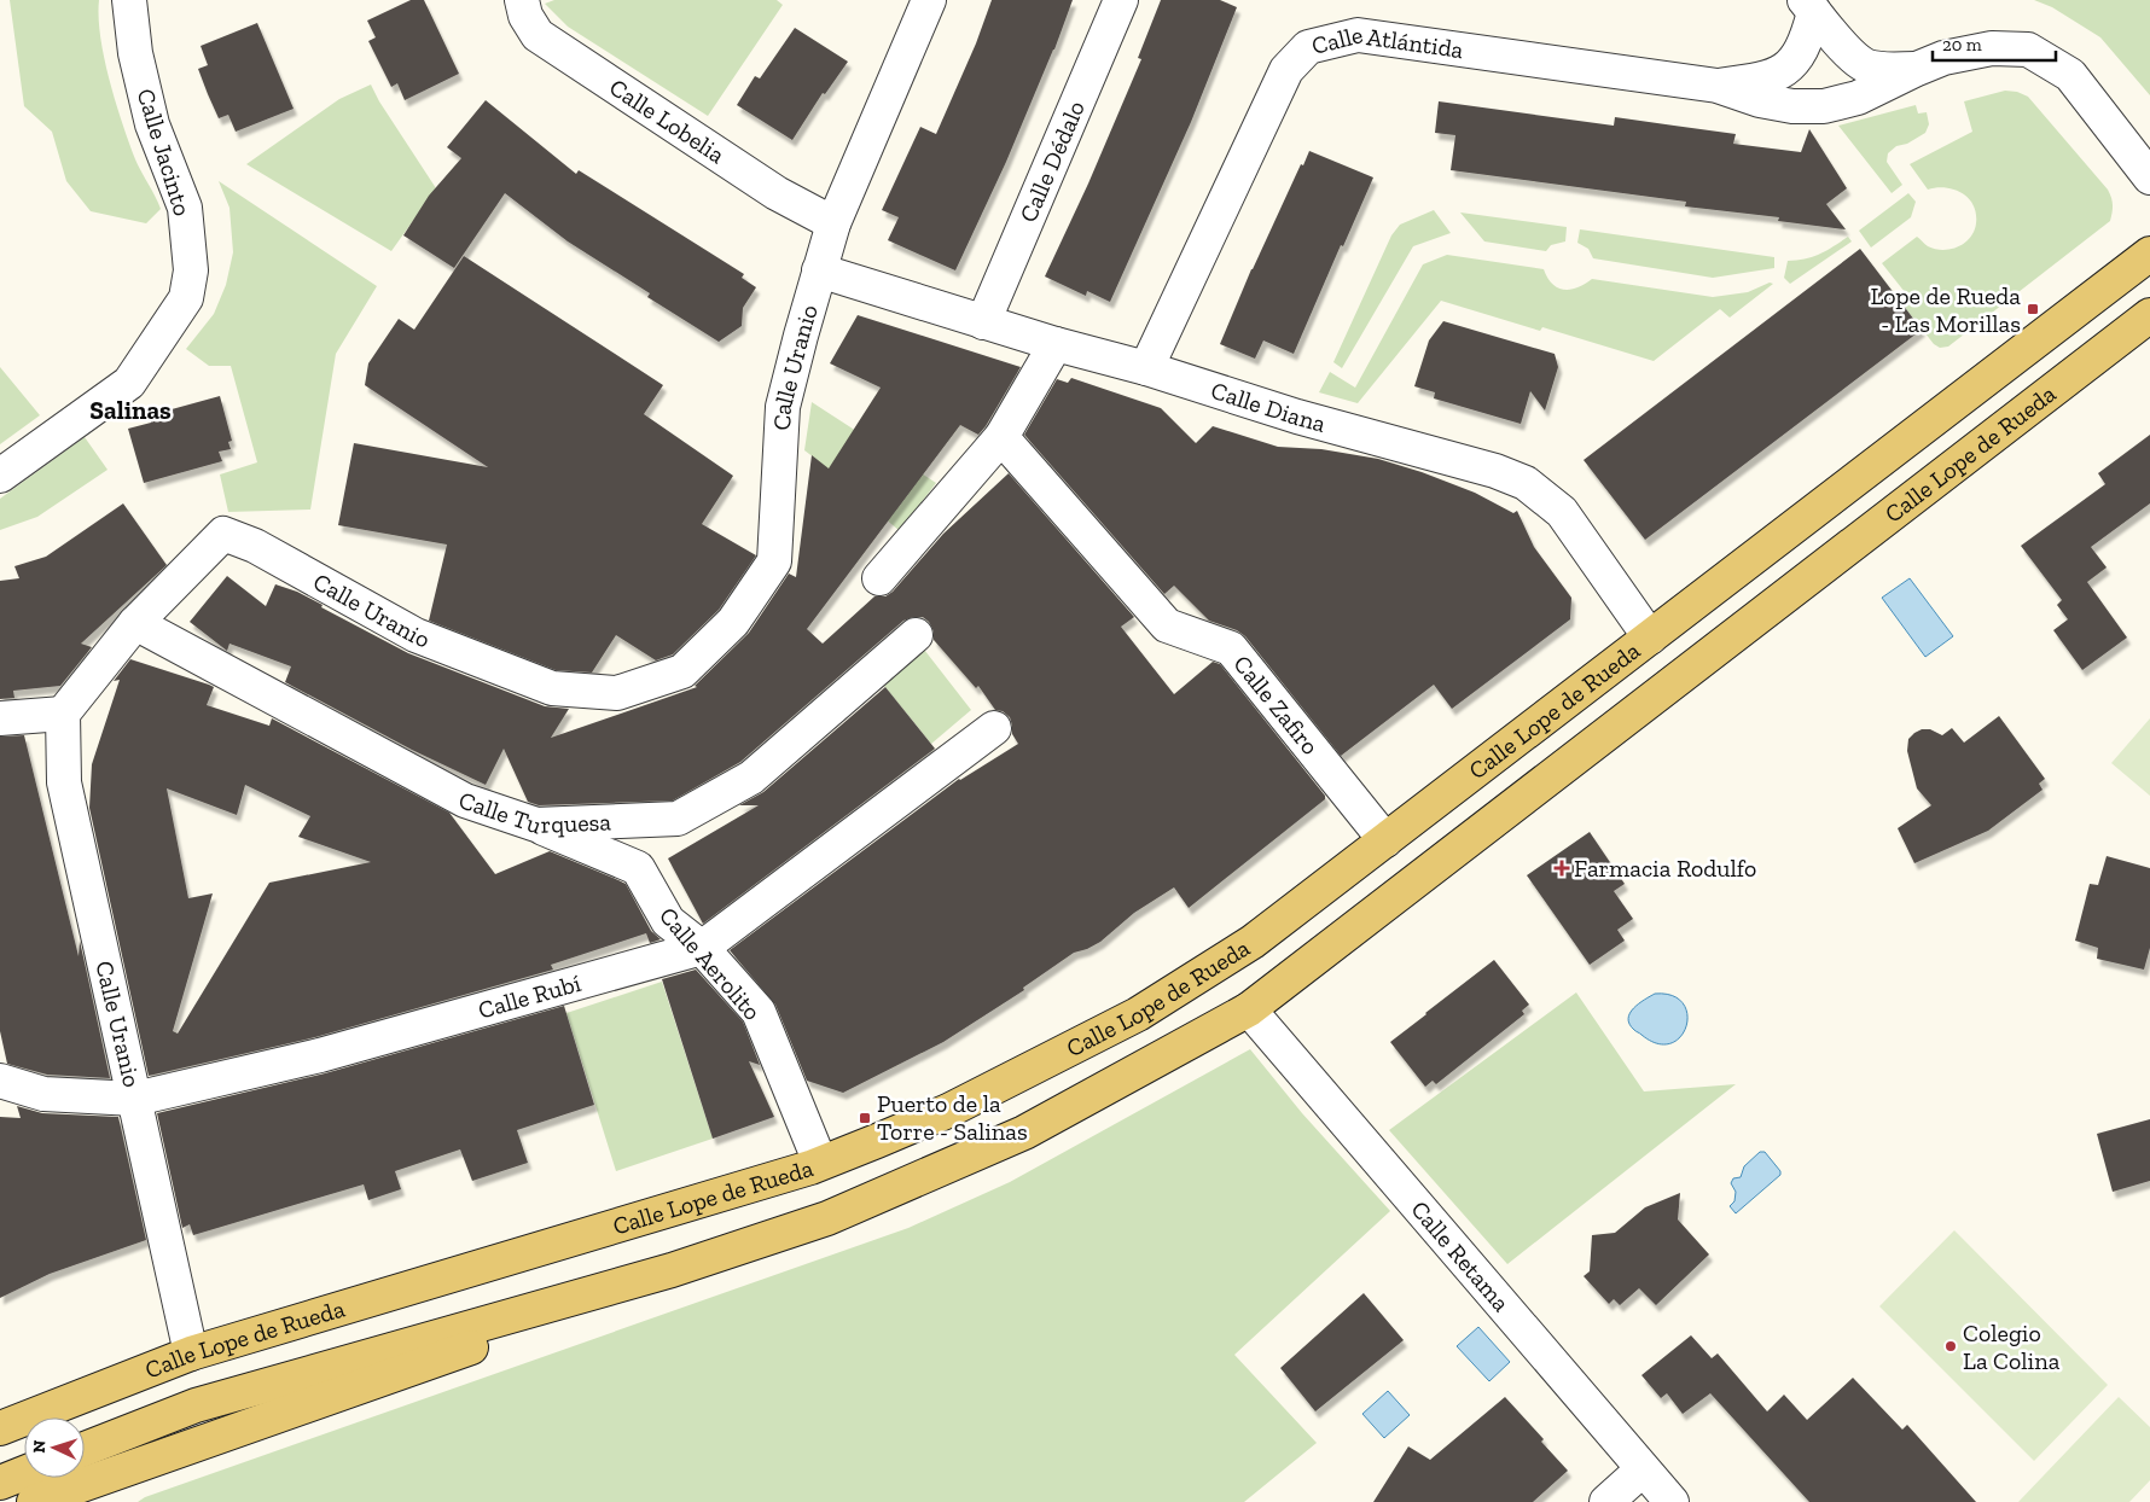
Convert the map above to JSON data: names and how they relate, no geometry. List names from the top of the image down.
{
  "streets": {
    "main road": ["Calle Lope de Rueda"],
    "street": [
      "Calle Atlántida",
      "Calle Lobelia",
      "Calle Jacinto",
      "Calle Dédalo",
      "Calle Uranio",
      "Calle Diana",
      "Calle Zafiro",
      "Calle Turquesa",
      "Calle Aerolito",
      "Calle Rubí",
      "Calle Retama"
    ]
  },
  "crossings": [
    ["Calle Atlántida", "Calle Diana"],
    ["Calle Lobelia", "Calle Uranio"],
    ["Calle Dédalo", "Calle Diana"],
    ["Calle Uranio", "Calle Diana"],
    ["Calle Uranio", "Calle Lope de Rueda"],
    ["Calle Uranio", "Calle Turquesa"],
    ["Calle Uranio", "Calle Rubí"],
    ["Calle Diana", "Calle Lope de Rueda"],
    ["Calle Lope de Rueda", "Calle Zafiro"],
    ["Calle Lope de Rueda", "Calle Aerolito"],
    ["Calle Lope de Rueda", "Calle Retama"],
    ["Calle Turquesa", "Calle Aerolito"],
    ["Calle Aerolito", "Calle Rubí"]
  ],
  "districts": ["Salinas"],
  "places": {
    "transit": ["Lope de Rueda - Las Morillas", "Puerto de la Torre - Salinas"],
    "health": ["Farmacia Rodulfo"],
    "other": ["Colegio La Colina"]
  },
  "scale_bar": "20 m",
  "north": "left"
}
